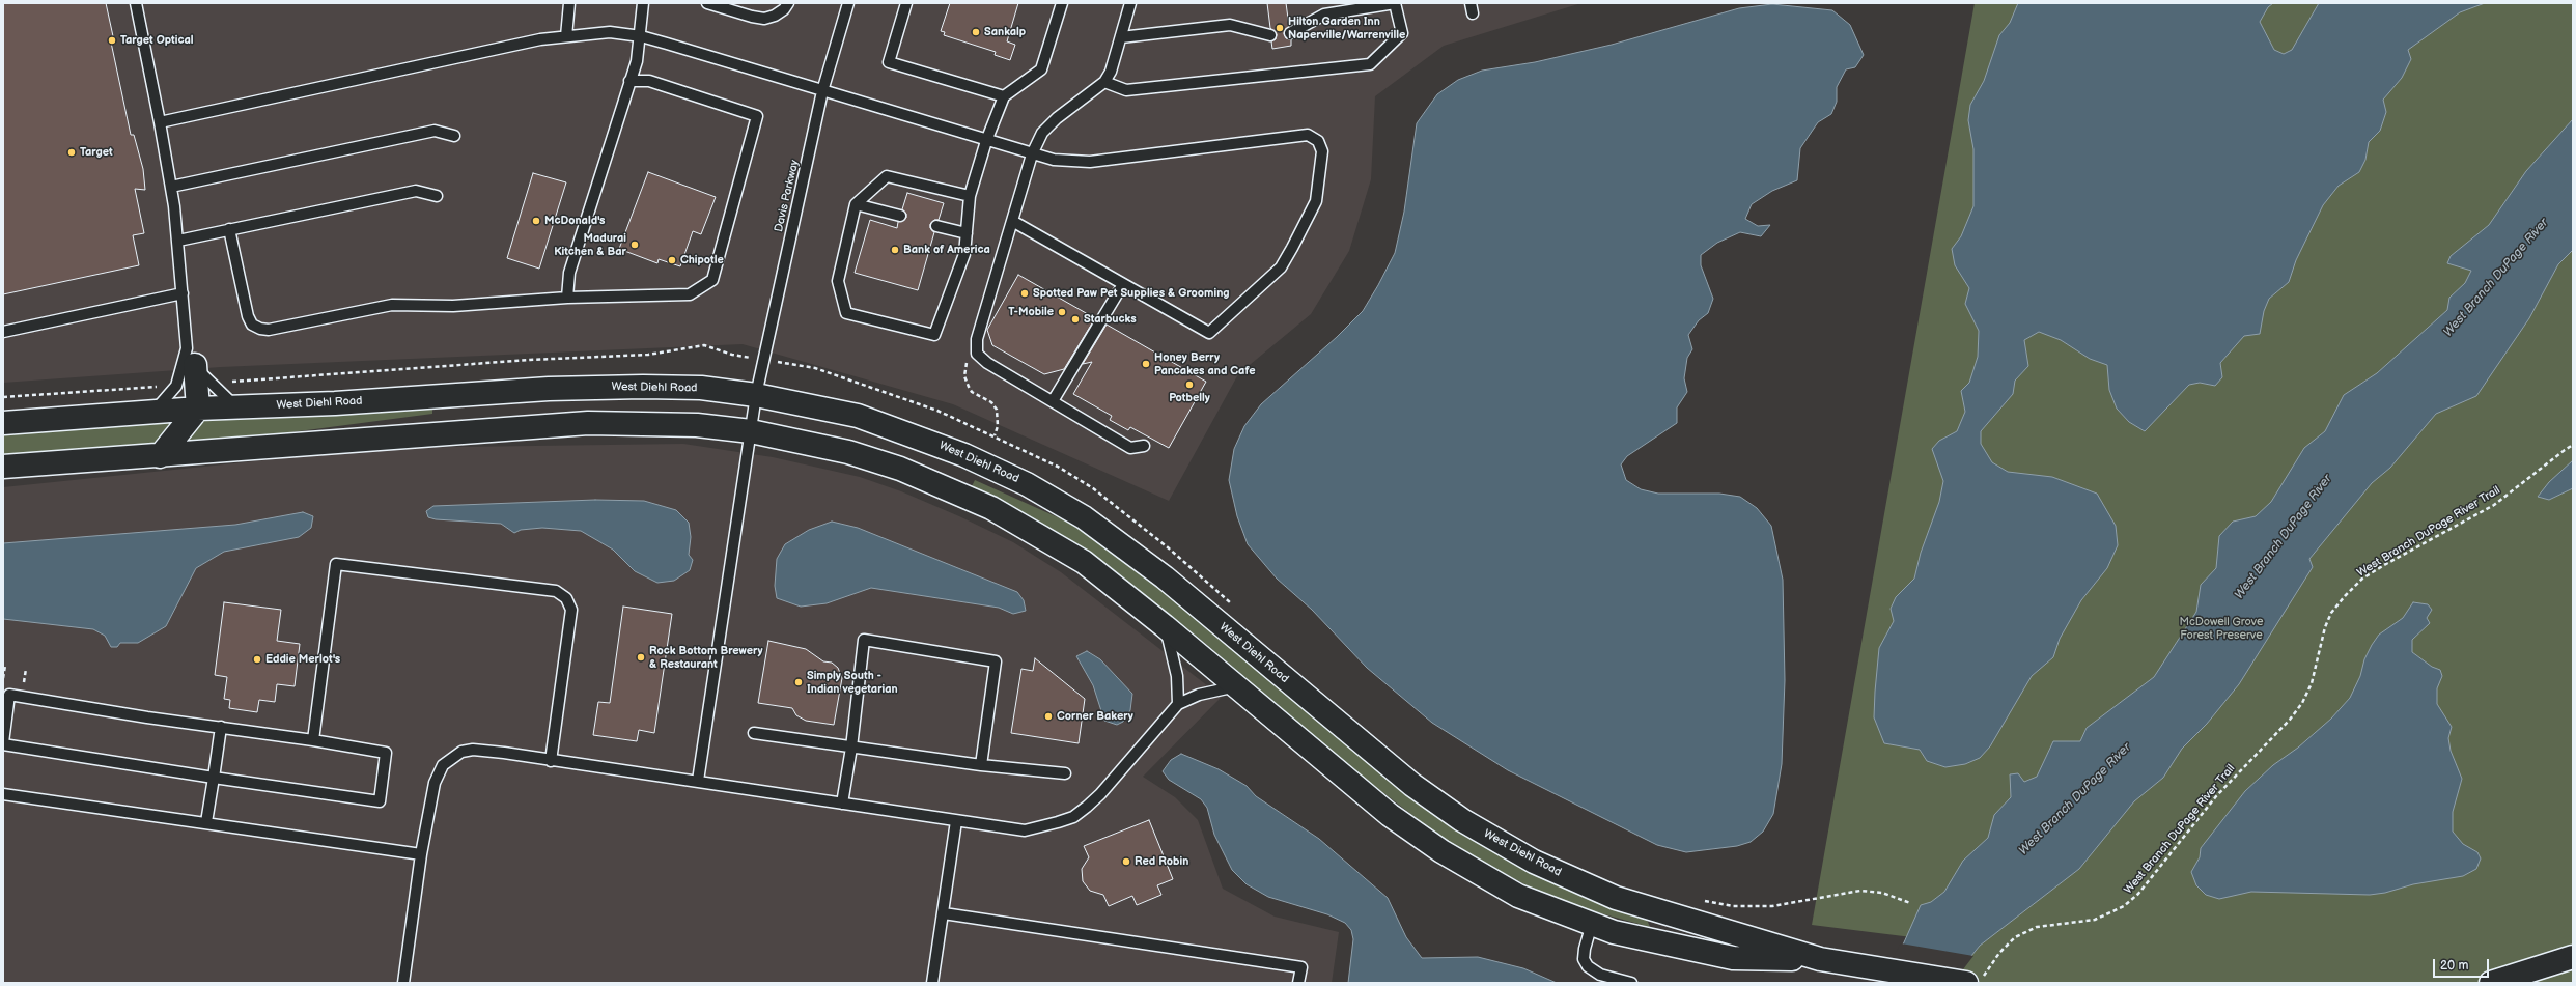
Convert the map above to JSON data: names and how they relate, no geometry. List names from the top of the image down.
{
  "streets": {
    "street": ["West Diehl Road"],
    "lane": ["Davis Parkway"],
    "path": ["West Branch DuPage River Trail"]
  },
  "crossings": [
    ["Davis Parkway", "West Diehl Road"]
  ],
  "water": ["West Branch DuPage River"],
  "parks": ["McDowell Grove Forest Preserve"],
  "places": [
    "Hilton Garden Inn Naperville/Warrenville",
    "Sankalp",
    "Target Optical",
    "Target",
    "McDonald's",
    "Madurai Kitchen & Bar",
    "Bank of America",
    "Chipotle",
    "Spotted Paw Pet Supplies & Grooming",
    "T-Mobile",
    "Starbucks",
    "Honey Berry Pancakes and Cafe",
    "Potbelly",
    "Rock Bottom Brewery & Restaurant",
    "Eddie Merlot's",
    "Simply South - Indian vegetarian",
    "Corner Bakery",
    "Red Robin"
  ],
  "scale_bar": "20 m"
}
